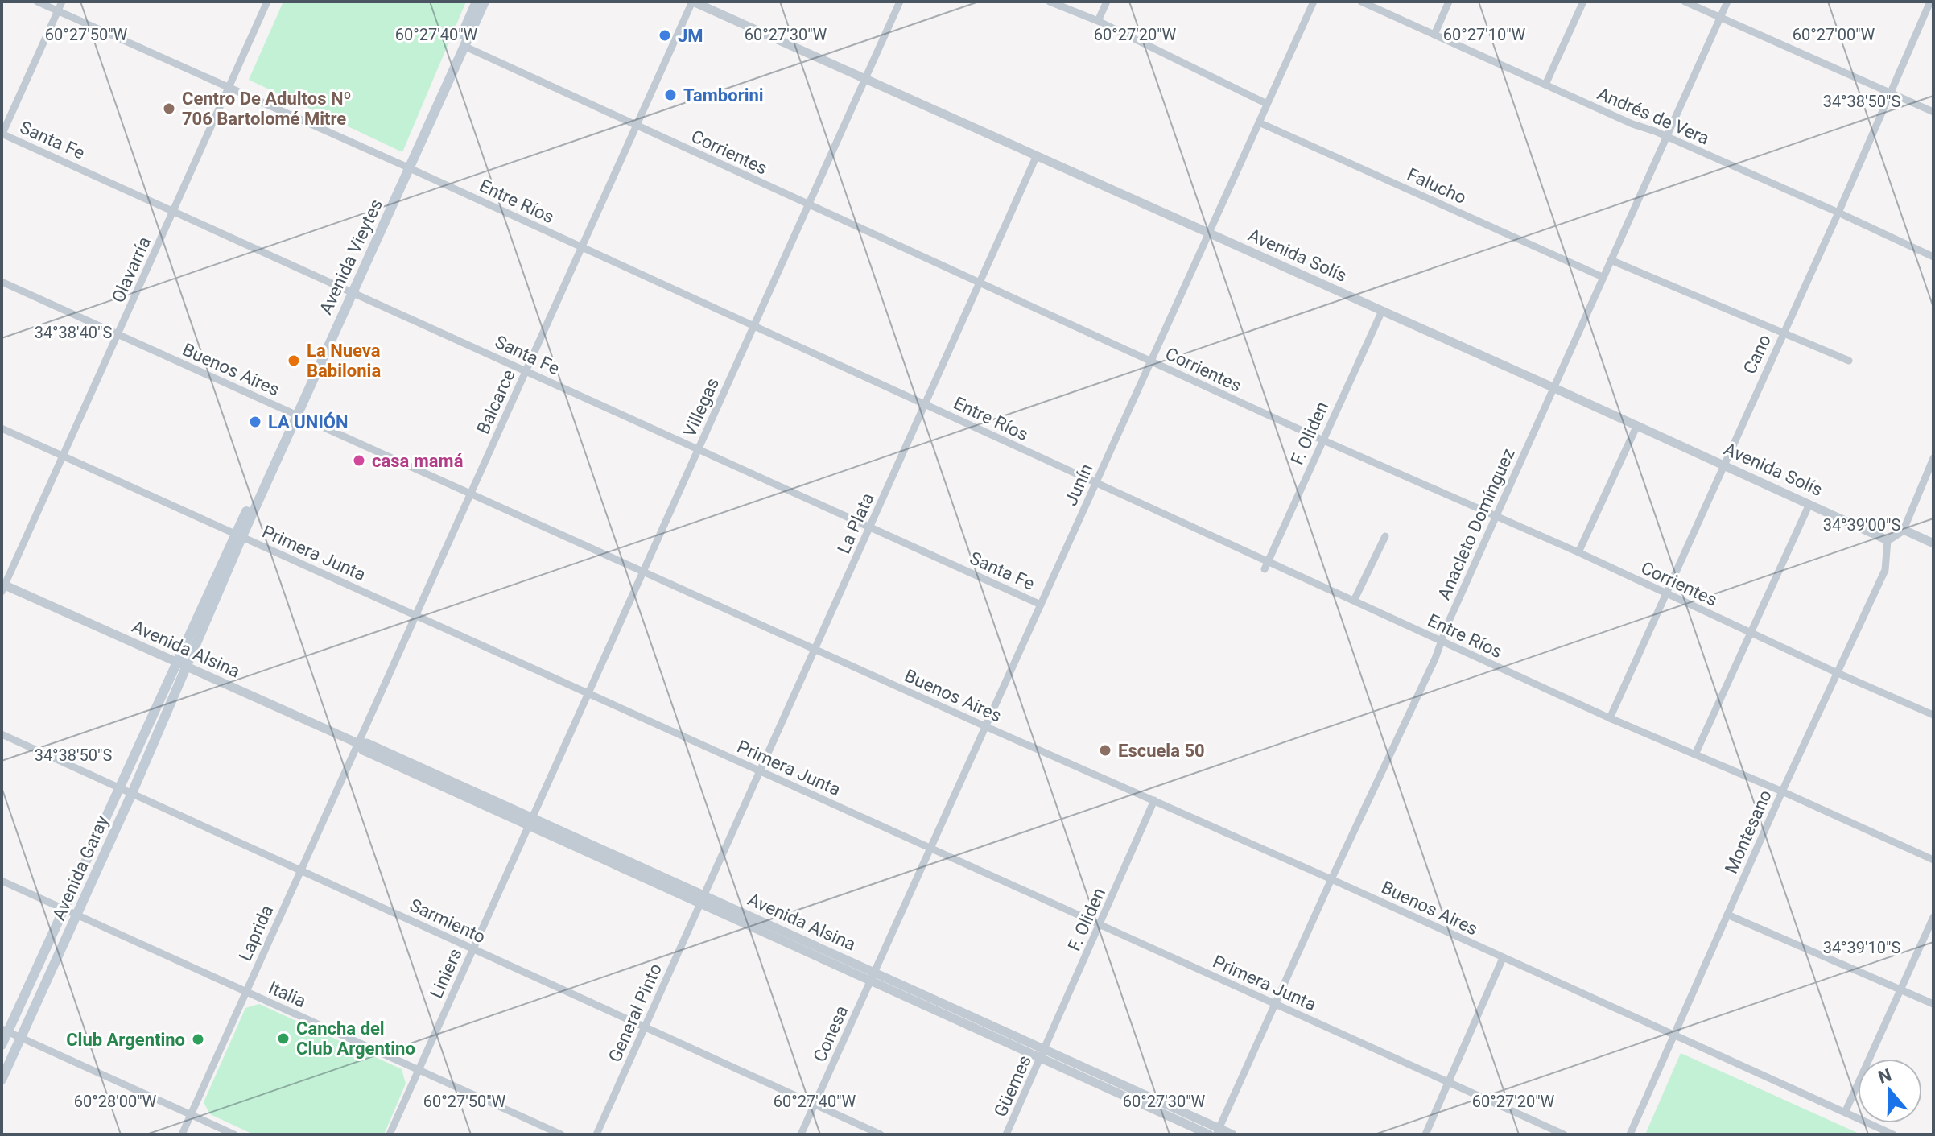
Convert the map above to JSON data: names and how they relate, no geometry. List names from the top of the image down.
{
  "streets": {
    "main road": ["Avenida Vieytes", "Avenida Garay"],
    "street": [
      "Andrés de Vera",
      "Santa Fe",
      "Corrientes",
      "Falucho",
      "Entre Ríos",
      "Avenida Solís",
      "Olavarría",
      "Cano",
      "Buenos Aires",
      "Balcarce",
      "Villegas",
      "F. Oliden",
      "Junín",
      "La Plata",
      "Anacleto Domínguez",
      "Primera Junta",
      "Avenida Alsina",
      "Montesano",
      "Sarmiento",
      "Laprida",
      "Liniers",
      "Italia",
      "General Pinto",
      "Conesa",
      "Güemes"
    ]
  },
  "crossings": [
    ["Andrés de Vera", "Cano"],
    ["Andrés de Vera", "Anacleto Domínguez"],
    ["Santa Fe", "Avenida Vieytes"],
    ["Santa Fe", "Olavarría"],
    ["Santa Fe", "Balcarce"],
    ["Santa Fe", "Villegas"],
    ["Santa Fe", "Junín"],
    ["Santa Fe", "La Plata"],
    ["Corrientes", "Avenida Vieytes"],
    ["Corrientes", "Cano"],
    ["Corrientes", "Balcarce"],
    ["Corrientes", "Villegas"],
    ["Corrientes", "F. Oliden"],
    ["Corrientes", "Junín"],
    ["Corrientes", "La Plata"],
    ["Corrientes", "Anacleto Domínguez"],
    ["Corrientes", "Montesano"],
    ["Falucho", "Junín"],
    ["Falucho", "Anacleto Domínguez"],
    ["Entre Ríos", "Avenida Vieytes"],
    ["Entre Ríos", "Olavarría"],
    ["Entre Ríos", "Cano"],
    ["Entre Ríos", "Balcarce"],
    ["Entre Ríos", "Villegas"],
    ["Entre Ríos", "F. Oliden"],
    ["Entre Ríos", "Junín"],
    ["Entre Ríos", "La Plata"],
    ["Entre Ríos", "Anacleto Domínguez"],
    ["Entre Ríos", "Montesano"],
    ["Avenida Solís", "Cano"],
    ["Avenida Solís", "Balcarce"],
    ["Avenida Solís", "Villegas"],
    ["Avenida Solís", "F. Oliden"],
    ["Avenida Solís", "Junín"],
    ["Avenida Solís", "La Plata"],
    ["Avenida Solís", "Anacleto Domínguez"],
    ["Avenida Solís", "Montesano"],
    ["Avenida Vieytes", "Buenos Aires"],
    ["Avenida Vieytes", "Primera Junta"],
    ["Avenida Vieytes", "Avenida Alsina"],
    ["Avenida Vieytes", "Avenida Garay"],
    ["Olavarría", "Buenos Aires"],
    ["Olavarría", "Primera Junta"],
    ["Olavarría", "Avenida Alsina"],
    ["Buenos Aires", "Balcarce"],
    ["Buenos Aires", "Villegas"],
    ["Buenos Aires", "F. Oliden"],
    ["Buenos Aires", "Junín"],
    ["Buenos Aires", "La Plata"],
    ["Buenos Aires", "Anacleto Domínguez"],
    ["Buenos Aires", "Montesano"],
    ["Balcarce", "Primera Junta"],
    ["Balcarce", "Avenida Alsina"],
    ["Balcarce", "Laprida"],
    ["Villegas", "Primera Junta"],
    ["Villegas", "Avenida Alsina"],
    ["Villegas", "Liniers"],
    ["F. Oliden", "Primera Junta"],
    ["F. Oliden", "Avenida Alsina"],
    ["F. Oliden", "Güemes"],
    ["Junín", "Primera Junta"],
    ["Junín", "Avenida Alsina"],
    ["Junín", "Conesa"],
    ["La Plata", "Primera Junta"],
    ["La Plata", "Avenida Alsina"],
    ["La Plata", "General Pinto"],
    ["Anacleto Domínguez", "Primera Junta"],
    ["Anacleto Domínguez", "Avenida Alsina"],
    ["Avenida Alsina", "Avenida Garay"],
    ["Avenida Alsina", "Laprida"],
    ["Avenida Alsina", "Liniers"],
    ["Avenida Alsina", "General Pinto"],
    ["Avenida Alsina", "Conesa"],
    ["Avenida Alsina", "Güemes"],
    ["Avenida Garay", "Sarmiento"],
    ["Avenida Garay", "Italia"],
    ["Sarmiento", "Laprida"],
    ["Sarmiento", "Liniers"],
    ["Sarmiento", "General Pinto"],
    ["Sarmiento", "Conesa"],
    ["Laprida", "Italia"],
    ["Liniers", "Italia"]
  ],
  "places": [
    "JM",
    "Tamborini",
    "Centro De Adultos Nº 706 Bartolomé Mitre",
    "La Nueva Babilonia",
    "LA UNIÓN",
    "casa mamá",
    "Escuela 50",
    "Cancha del Club Argentino",
    "Club Argentino"
  ],
  "north": "top",
  "coordinates": [
    "60°27'50\"W",
    "60°27'40\"W",
    "60°27'30\"W",
    "60°27'20\"W",
    "60°27'10\"W",
    "60°27'00\"W",
    "34°38'50\"S",
    "34°38'40\"S",
    "34°39'00\"S",
    "34°39'10\"S",
    "60°28'00\"W"
  ]
}
